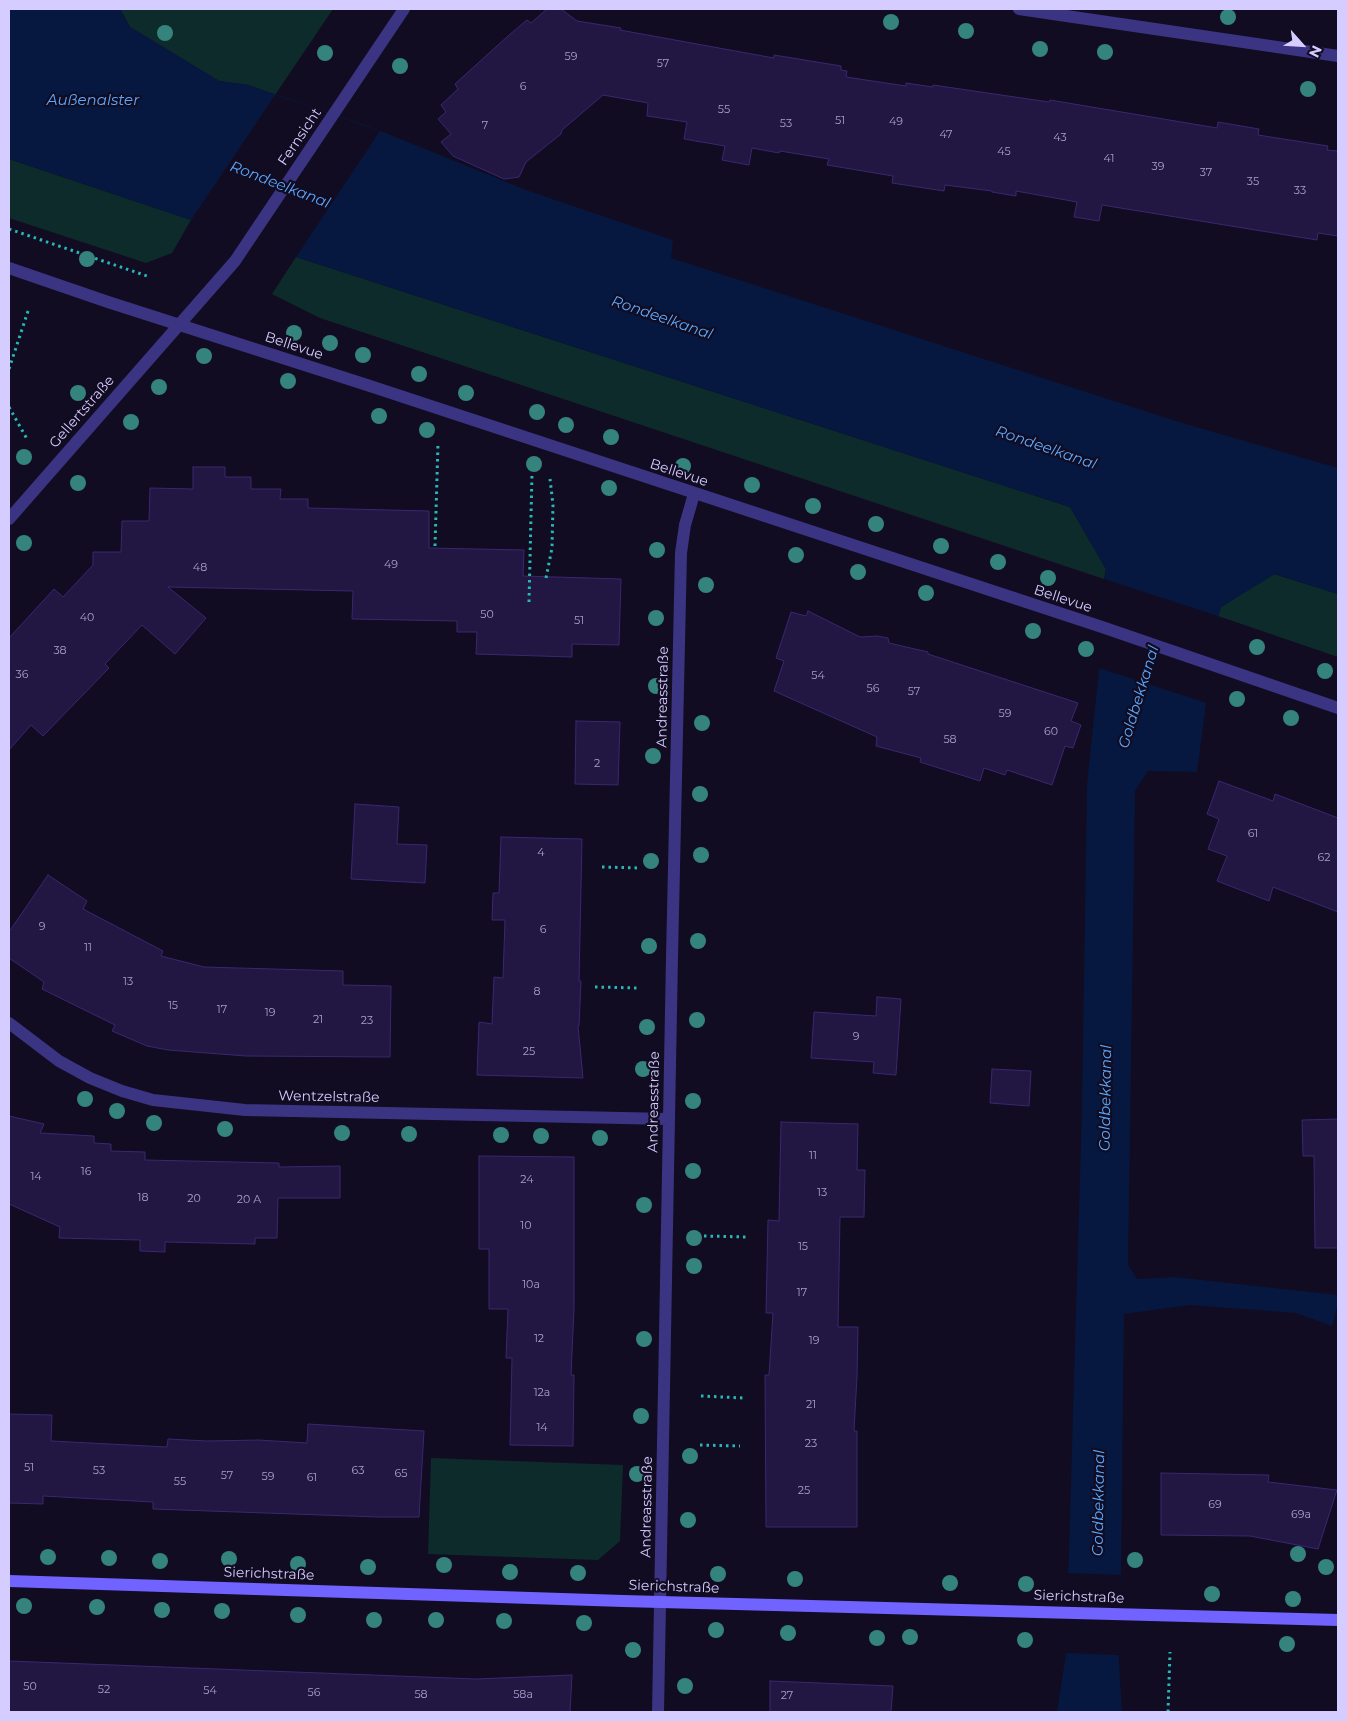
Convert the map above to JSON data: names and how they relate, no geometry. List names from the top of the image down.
{
  "streets": {
    "main road": ["Sierichstraße"],
    "street": [
      "Fernsicht",
      "Bellevue",
      "Gellertstraße",
      "Andreasstraße",
      "Wentzelstraße"
    ]
  },
  "crossings": [
    ["Fernsicht", "Bellevue"],
    ["Fernsicht", "Gellertstraße"],
    ["Bellevue", "Gellertstraße"],
    ["Bellevue", "Andreasstraße"],
    ["Andreasstraße", "Wentzelstraße"],
    ["Andreasstraße", "Sierichstraße"]
  ],
  "water": ["Außenalster", "Rondeelkanal", "Goldbekkanal"],
  "house_numbers": [
    "59",
    "57",
    "6",
    "55",
    "51",
    "49",
    "53",
    "7",
    "47",
    "43",
    "45",
    "41",
    "39",
    "37",
    "35",
    "33",
    "49",
    "48",
    "50",
    "40",
    "51",
    "38",
    "36",
    "54",
    "56",
    "57",
    "59",
    "60",
    "58",
    "2",
    "61",
    "4",
    "62",
    "9",
    "6",
    "11",
    "13",
    "8",
    "15",
    "17",
    "19",
    "21",
    "23",
    "9",
    "25",
    "11",
    "16",
    "14",
    "24",
    "13",
    "18",
    "20",
    "20 A",
    "10",
    "15",
    "10a",
    "17",
    "12",
    "19",
    "12a",
    "21",
    "14",
    "23",
    "51",
    "53",
    "63",
    "65",
    "57",
    "59",
    "61",
    "55",
    "25",
    "69",
    "69a",
    "50",
    "52",
    "54",
    "56",
    "58",
    "58a",
    "27"
  ],
  "north": "bottom right"
}
